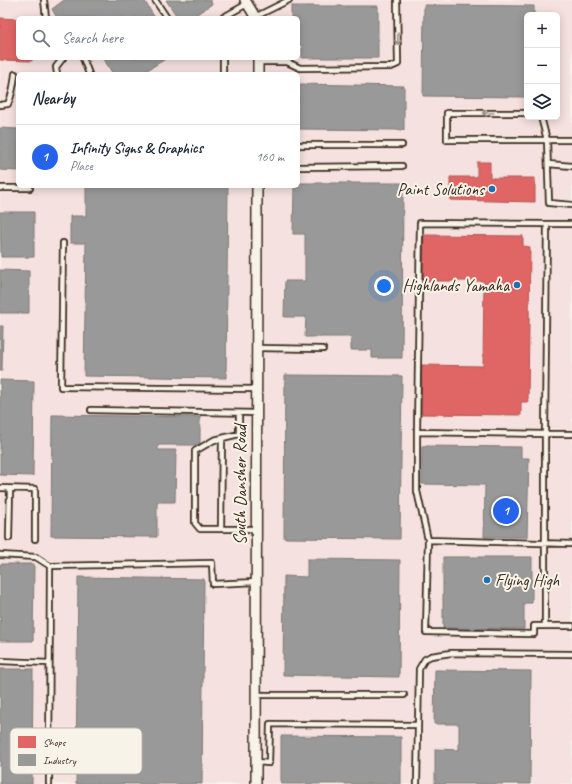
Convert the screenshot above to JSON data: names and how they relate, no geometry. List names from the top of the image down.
{
  "streets": {
    "street": ["South Dansher Road"]
  },
  "places": ["Paint Solutions", "Highlands Yamaha", "Flying High"],
  "legend": ["Shops", "Industry"],
  "page": {
    "map_buttons": ["+", "−"],
    "search": "Search here",
    "heading": "Nearby",
    "list": [
      {
        "mark": "1",
        "name": "Infinity Signs & Graphics",
        "note": "Place",
        "value": "160 m"
      }
    ],
    "pins": "1"
  }
}
